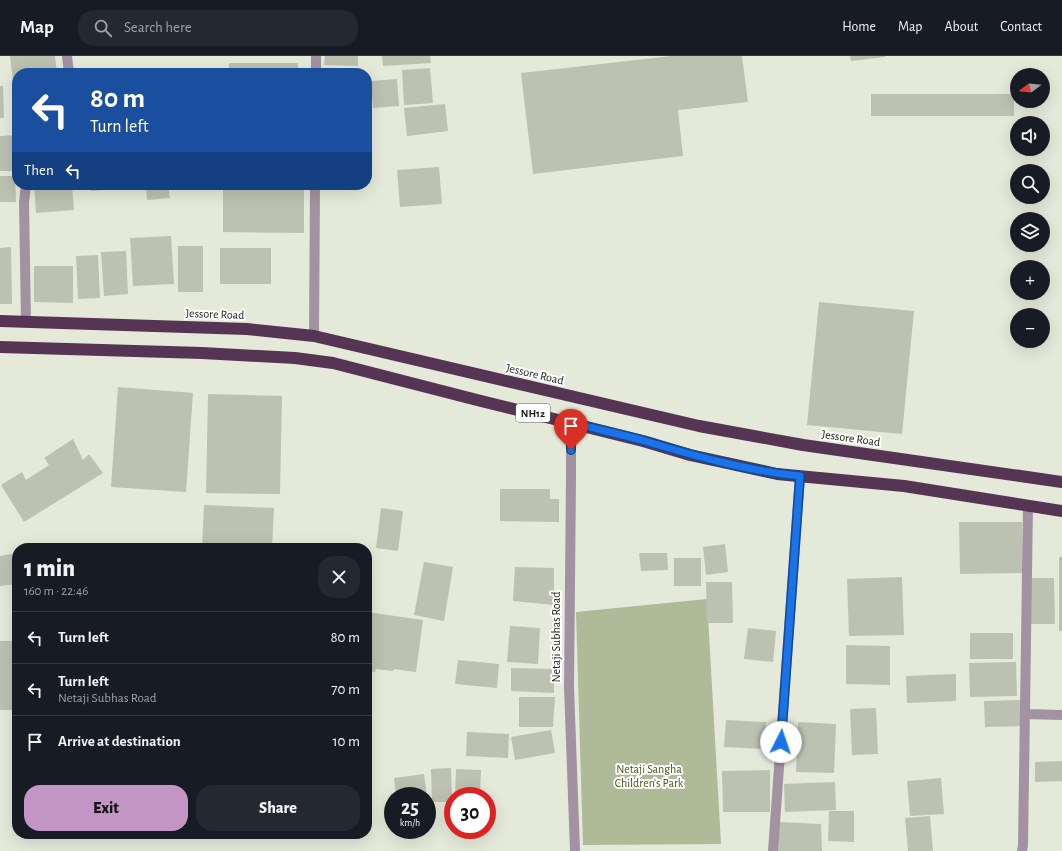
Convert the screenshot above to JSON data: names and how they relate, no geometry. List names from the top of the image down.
{
  "streets": {
    "highway": ["Jessore Road", "NH12"],
    "street": ["Netaji Subhas Road"]
  },
  "crossings": [
    ["NH12", "Netaji Subhas Road"]
  ],
  "parks": ["Netaji Sangha Children's Park"],
  "north": "left",
  "page": {
    "header": "Map",
    "search": "Search here",
    "nav": [
      "Home",
      "Map",
      "About",
      "Contact"
    ],
    "map_buttons": ["+", "−"],
    "turn": ["80 m", "Turn left"],
    "then": "Then",
    "heading": ["1 min", "160 m · 22:46"],
    "list": [
      {
        "name": "Turn left",
        "value": "80 m"
      },
      {
        "name": "Turn left",
        "note": "Netaji Subhas Road",
        "value": "70 m"
      },
      {
        "name": "Arrive at destination",
        "value": "10 m"
      }
    ],
    "buttons": ["Exit", "Share"],
    "speed": "25 km/h",
    "limit": "30"
  }
}
